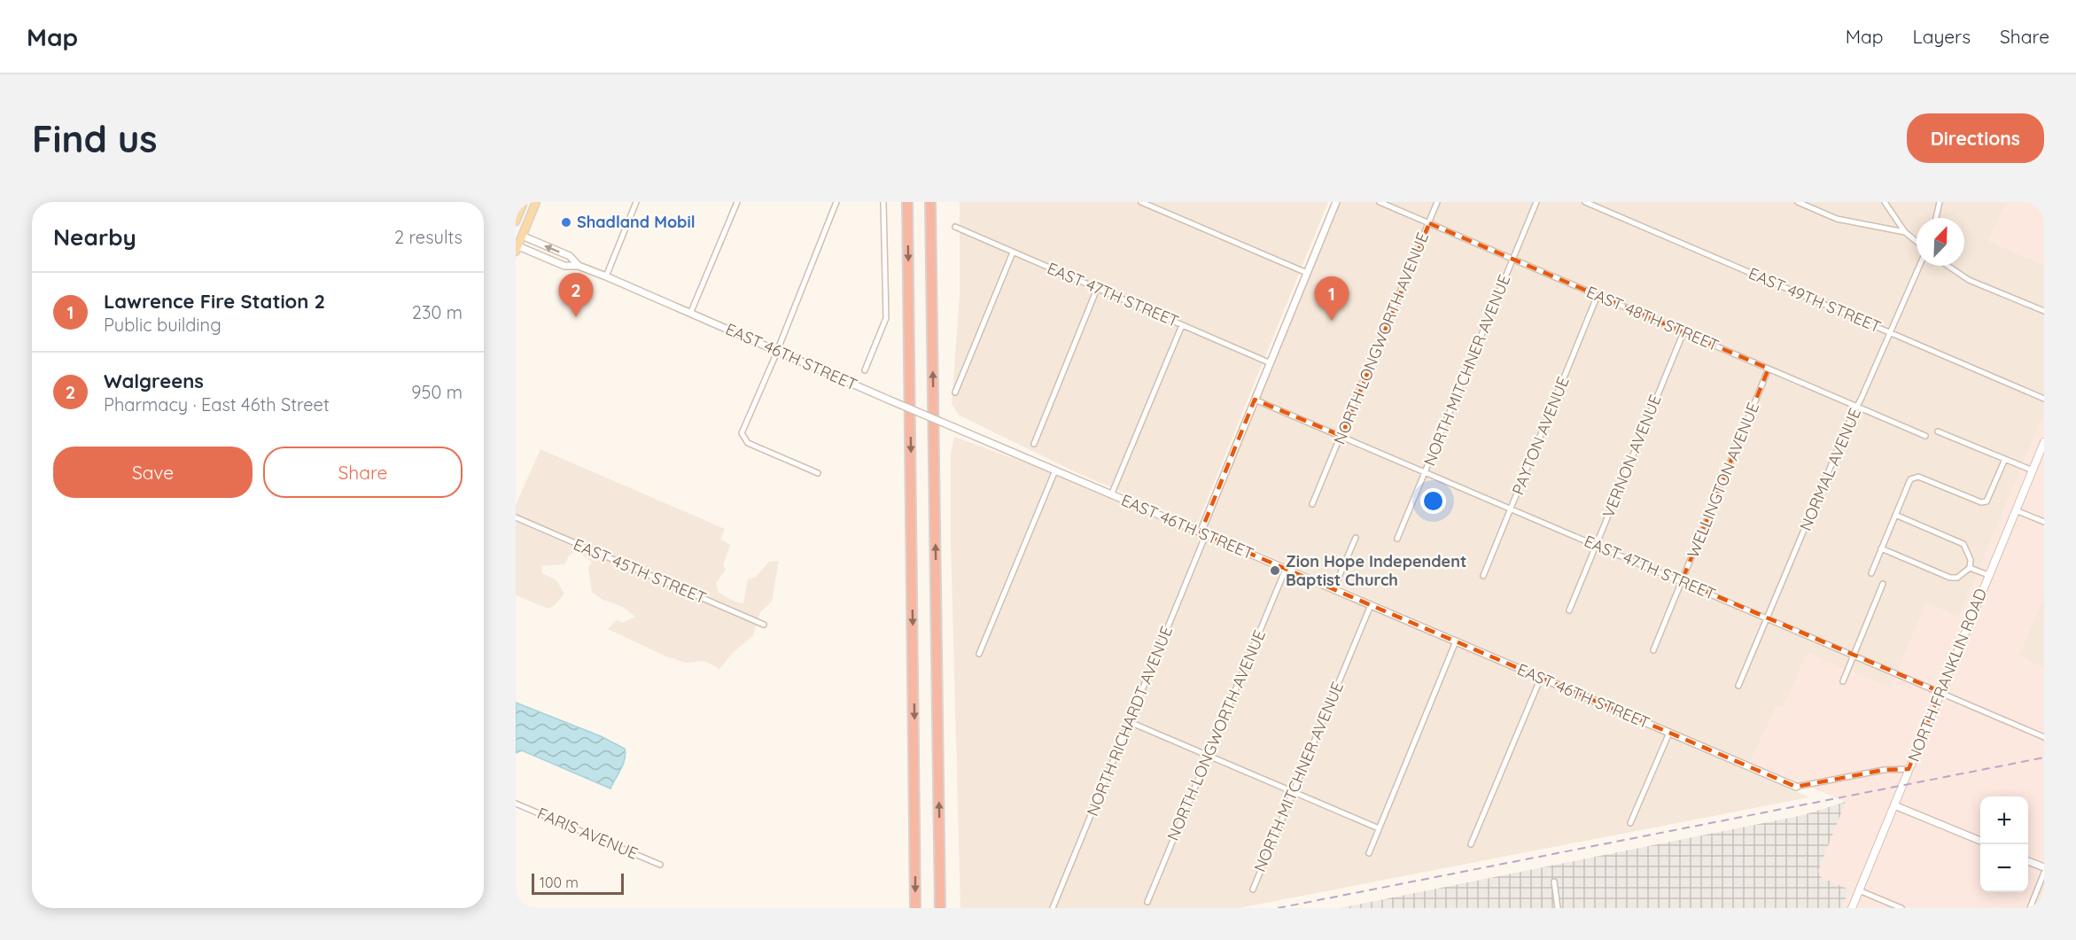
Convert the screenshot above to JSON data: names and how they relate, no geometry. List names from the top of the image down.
{
  "streets": {
    "main road": ["NORTH FRANKLIN ROAD"],
    "street": [
      "EAST 47TH STREET",
      "EAST 49TH STREET",
      "EAST 48TH STREET",
      "NORTH LONGWORTH AVENUE",
      "EAST 46TH STREET",
      "NORTH MITCHNER AVENUE",
      "PAYTON AVENUE",
      "VERNON AVENUE",
      "NORMAL AVENUE",
      "WELLINGTON AVENUE",
      "EAST 45TH STREET",
      "NORTH RICHARDT AVENUE",
      "FARIS AVENUE"
    ]
  },
  "crossings": [
    ["EAST 47TH STREET", "NORTH LONGWORTH AVENUE"],
    ["EAST 47TH STREET", "NORTH MITCHNER AVENUE"],
    ["EAST 47TH STREET", "PAYTON AVENUE"],
    ["EAST 47TH STREET", "VERNON AVENUE"],
    ["EAST 47TH STREET", "NORMAL AVENUE"],
    ["EAST 47TH STREET", "WELLINGTON AVENUE"],
    ["EAST 47TH STREET", "NORTH FRANKLIN ROAD"],
    ["EAST 47TH STREET", "NORTH RICHARDT AVENUE"],
    ["EAST 49TH STREET", "NORMAL AVENUE"],
    ["EAST 48TH STREET", "NORTH LONGWORTH AVENUE"],
    ["EAST 48TH STREET", "NORTH MITCHNER AVENUE"],
    ["EAST 48TH STREET", "PAYTON AVENUE"],
    ["EAST 48TH STREET", "VERNON AVENUE"],
    ["EAST 48TH STREET", "NORMAL AVENUE"],
    ["EAST 48TH STREET", "WELLINGTON AVENUE"],
    ["NORTH LONGWORTH AVENUE", "EAST 46TH STREET"],
    ["EAST 46TH STREET", "NORTH MITCHNER AVENUE"],
    ["EAST 46TH STREET", "NORTH RICHARDT AVENUE"]
  ],
  "places": ["Shadland Mobil", "Zion Hope Independent Baptist Church"],
  "scale_bar": "100 m",
  "north": "top right",
  "page": {
    "header": "Map",
    "nav": ["Map", "Layers", "Share"],
    "buttons": [
      "Directions",
      ["Save", "Share"]
    ],
    "title": "Find us",
    "heading": ["Nearby", "2 results"],
    "list": [
      {
        "mark": "1",
        "name": "Lawrence Fire Station 2",
        "note": "Public building",
        "value": "230 m"
      },
      {
        "mark": "2",
        "name": "Walgreens",
        "note": "Pharmacy · East 46th Street",
        "value": "950 m"
      }
    ],
    "pins": ["2", "1"],
    "map_buttons": ["+", "−"],
    "scale": "100 m"
  }
}
